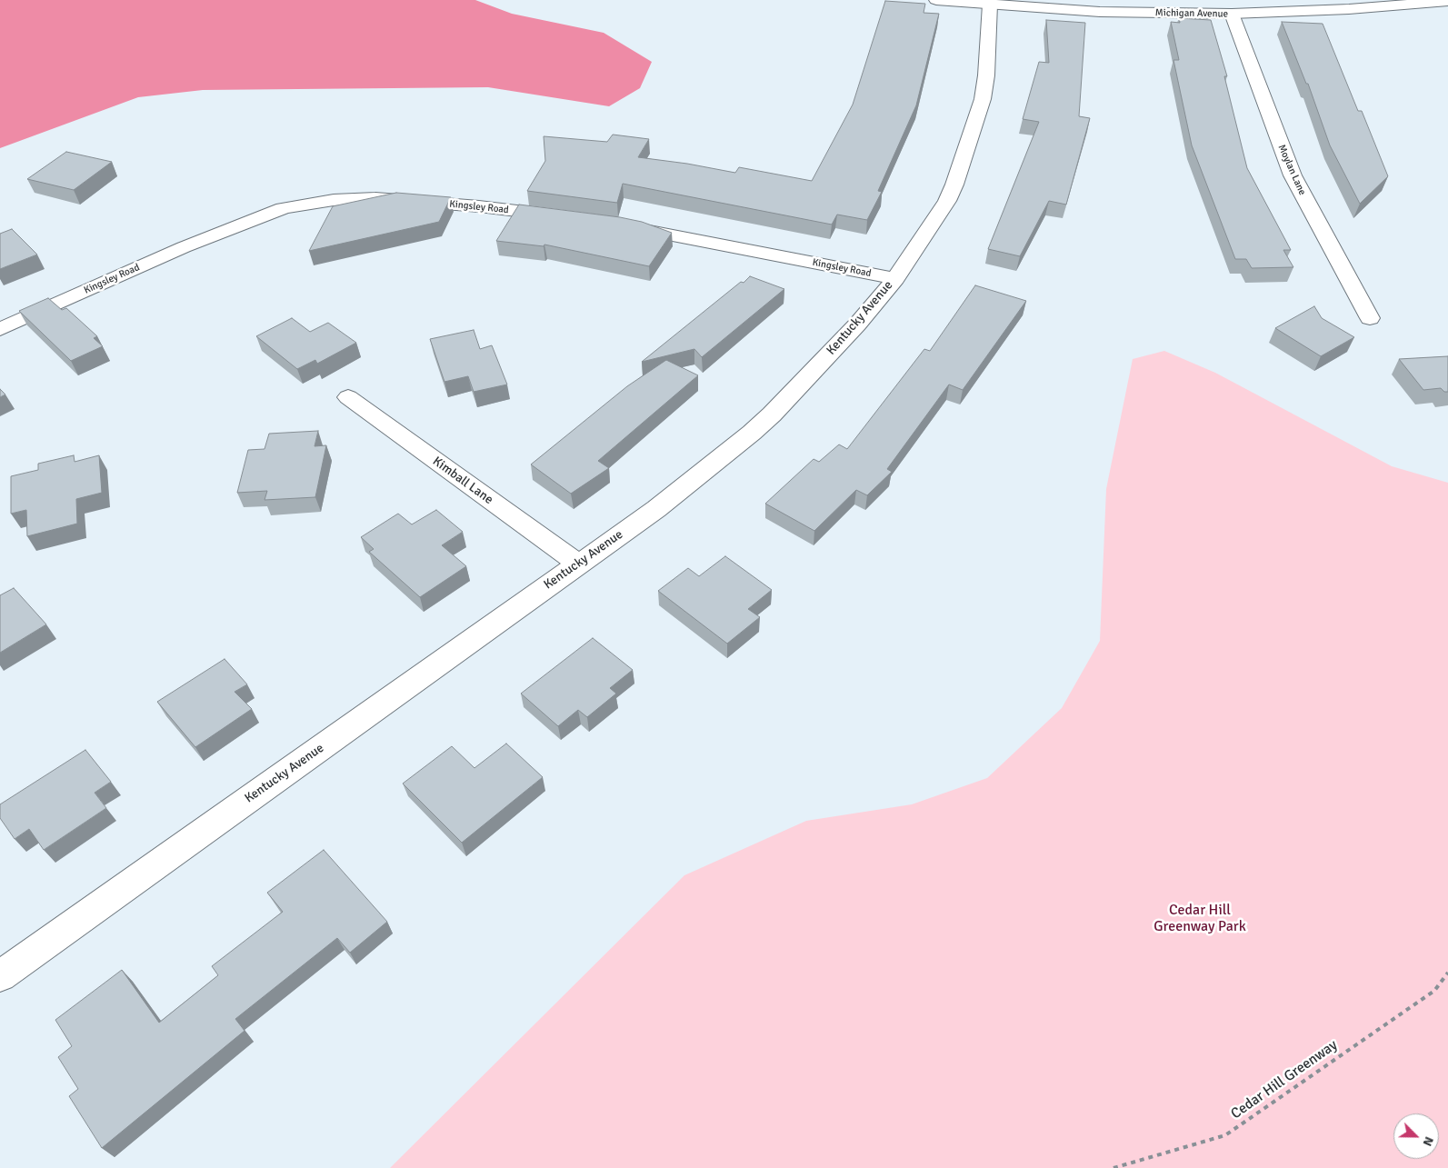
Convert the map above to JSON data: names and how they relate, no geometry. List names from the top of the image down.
{
  "streets": {
    "street": [
      "Michigan Avenue",
      "Moylan Lane",
      "Kingsley Road",
      "Kentucky Avenue",
      "Kimball Lane"
    ],
    "path": ["Cedar Hill Greenway"]
  },
  "crossings": [
    ["Michigan Avenue", "Moylan Lane"],
    ["Michigan Avenue", "Kentucky Avenue"],
    ["Kingsley Road", "Kentucky Avenue"],
    ["Kentucky Avenue", "Kimball Lane"]
  ],
  "parks": ["Cedar Hill Greenway Park"],
  "north": "bottom right"
}
